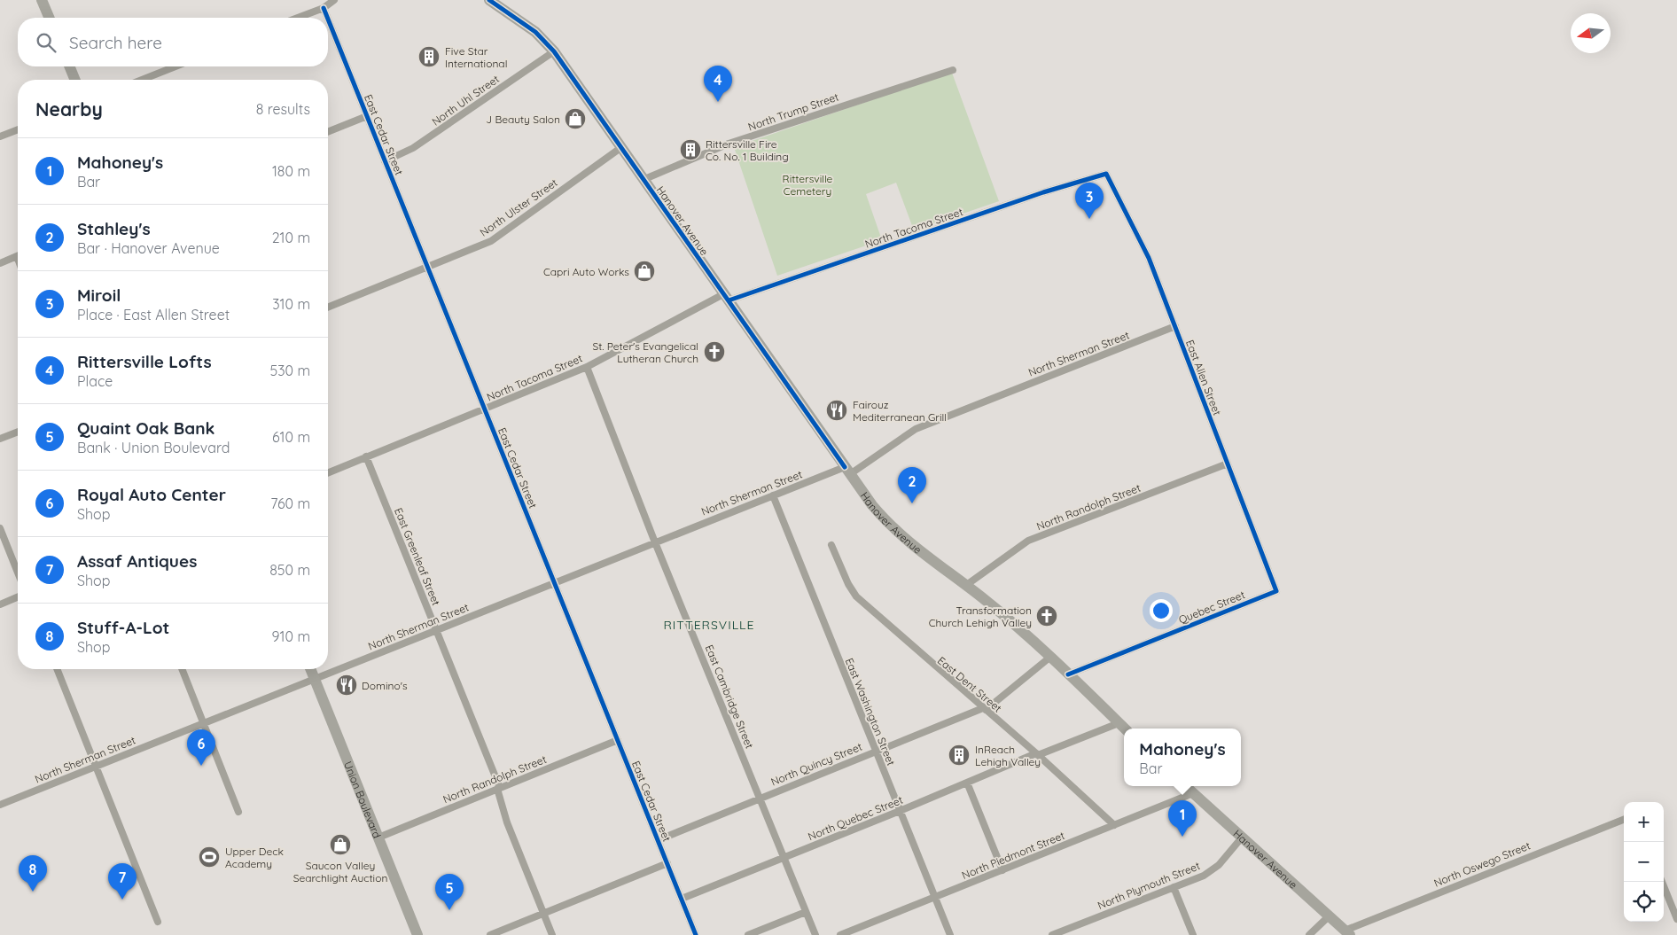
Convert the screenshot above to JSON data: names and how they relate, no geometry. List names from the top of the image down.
{
  "streets": {
    "main road": ["Hanover Avenue", "Union Boulevard"],
    "street": [
      "North Uhl Street",
      "North Trump Street",
      "East Cedar Street",
      "North Ulster Street",
      "North Tacoma Street",
      "North Sherman Street",
      "East Allen Street",
      "North Randolph Street",
      "East Greenleaf Street",
      "Quebec Street",
      "East Dent Street",
      "East Cambridge Street",
      "East Washington Street",
      "North Quincy Street",
      "North Quebec Street",
      "North Piedmont Street",
      "North Oswego Street",
      "North Plymouth Street"
    ]
  },
  "crossings": [
    ["North Uhl Street", "East Cedar Street"],
    ["North Uhl Street", "Hanover Avenue"],
    ["North Trump Street", "Hanover Avenue"],
    ["East Cedar Street", "North Ulster Street"],
    ["East Cedar Street", "North Tacoma Street"],
    ["East Cedar Street", "North Sherman Street"],
    ["East Cedar Street", "North Randolph Street"],
    ["East Cedar Street", "North Quincy Street"],
    ["East Cedar Street", "North Quebec Street"],
    ["North Ulster Street", "Hanover Avenue"],
    ["Hanover Avenue", "North Tacoma Street"],
    ["Hanover Avenue", "North Sherman Street"],
    ["Hanover Avenue", "North Randolph Street"],
    ["Hanover Avenue", "Quebec Street"],
    ["Hanover Avenue", "North Quincy Street"],
    ["Hanover Avenue", "North Quebec Street"],
    ["Hanover Avenue", "North Piedmont Street"],
    ["Hanover Avenue", "North Oswego Street"],
    ["Hanover Avenue", "North Plymouth Street"],
    ["North Tacoma Street", "East Allen Street"],
    ["North Tacoma Street", "East Greenleaf Street"],
    ["North Tacoma Street", "East Cambridge Street"],
    ["North Sherman Street", "East Allen Street"],
    ["North Sherman Street", "East Greenleaf Street"],
    ["North Sherman Street", "East Cambridge Street"],
    ["North Sherman Street", "East Washington Street"],
    ["North Sherman Street", "Union Boulevard"],
    ["East Allen Street", "North Randolph Street"],
    ["East Allen Street", "Quebec Street"],
    ["North Randolph Street", "East Greenleaf Street"],
    ["North Randolph Street", "Union Boulevard"],
    ["East Dent Street", "North Quincy Street"],
    ["East Dent Street", "North Quebec Street"],
    ["East Dent Street", "North Piedmont Street"],
    ["East Cambridge Street", "North Quincy Street"],
    ["East Cambridge Street", "North Quebec Street"],
    ["East Washington Street", "North Quincy Street"],
    ["East Washington Street", "North Quebec Street"],
    ["East Washington Street", "North Piedmont Street"]
  ],
  "districts": ["RITTERSVILLE"],
  "parks": ["Rittersville Cemetery"],
  "places": {
    "building": ["Five Star International", "Rittersville Fire Co. No. 1 Building", "InReach Lehigh Valley"],
    "shop": ["J Beauty Salon", "Capri Auto Works", "Saucon Valley Searchlight Auction"],
    "church": ["St. Peter's Evangelical Lutheran Church", "Transformation Church Lehigh Valley"],
    "restaurant": ["Fairouz Mediterranean Grill", "Domino's"],
    "sports": ["Upper Deck Academy"]
  },
  "north": "left",
  "page": {
    "search": "Search here",
    "pins": [
      "4",
      "3",
      "2",
      "6",
      "1",
      "8",
      "7",
      "5"
    ],
    "heading": ["Nearby", "8 results"],
    "list": [
      {
        "mark": "1",
        "name": "Mahoney's",
        "note": "Bar",
        "value": "180 m"
      },
      {
        "mark": "2",
        "name": "Stahley's",
        "note": "Bar · Hanover Avenue",
        "value": "210 m"
      },
      {
        "mark": "3",
        "name": "Miroil",
        "note": "Place · East Allen Street",
        "value": "310 m"
      },
      {
        "mark": "4",
        "name": "Rittersville Lofts",
        "note": "Place",
        "value": "530 m"
      },
      {
        "mark": "5",
        "name": "Quaint Oak Bank",
        "note": "Bank · Union Boulevard",
        "value": "610 m"
      },
      {
        "mark": "6",
        "name": "Royal Auto Center",
        "note": "Shop",
        "value": "760 m"
      },
      {
        "mark": "7",
        "name": "Assaf Antiques",
        "note": "Shop",
        "value": "850 m"
      },
      {
        "mark": "8",
        "name": "Stuff-A-Lot",
        "note": "Shop",
        "value": "910 m"
      }
    ],
    "popup": ["Mahoney's", "Bar"],
    "map_buttons": ["+", "−"]
  }
}
